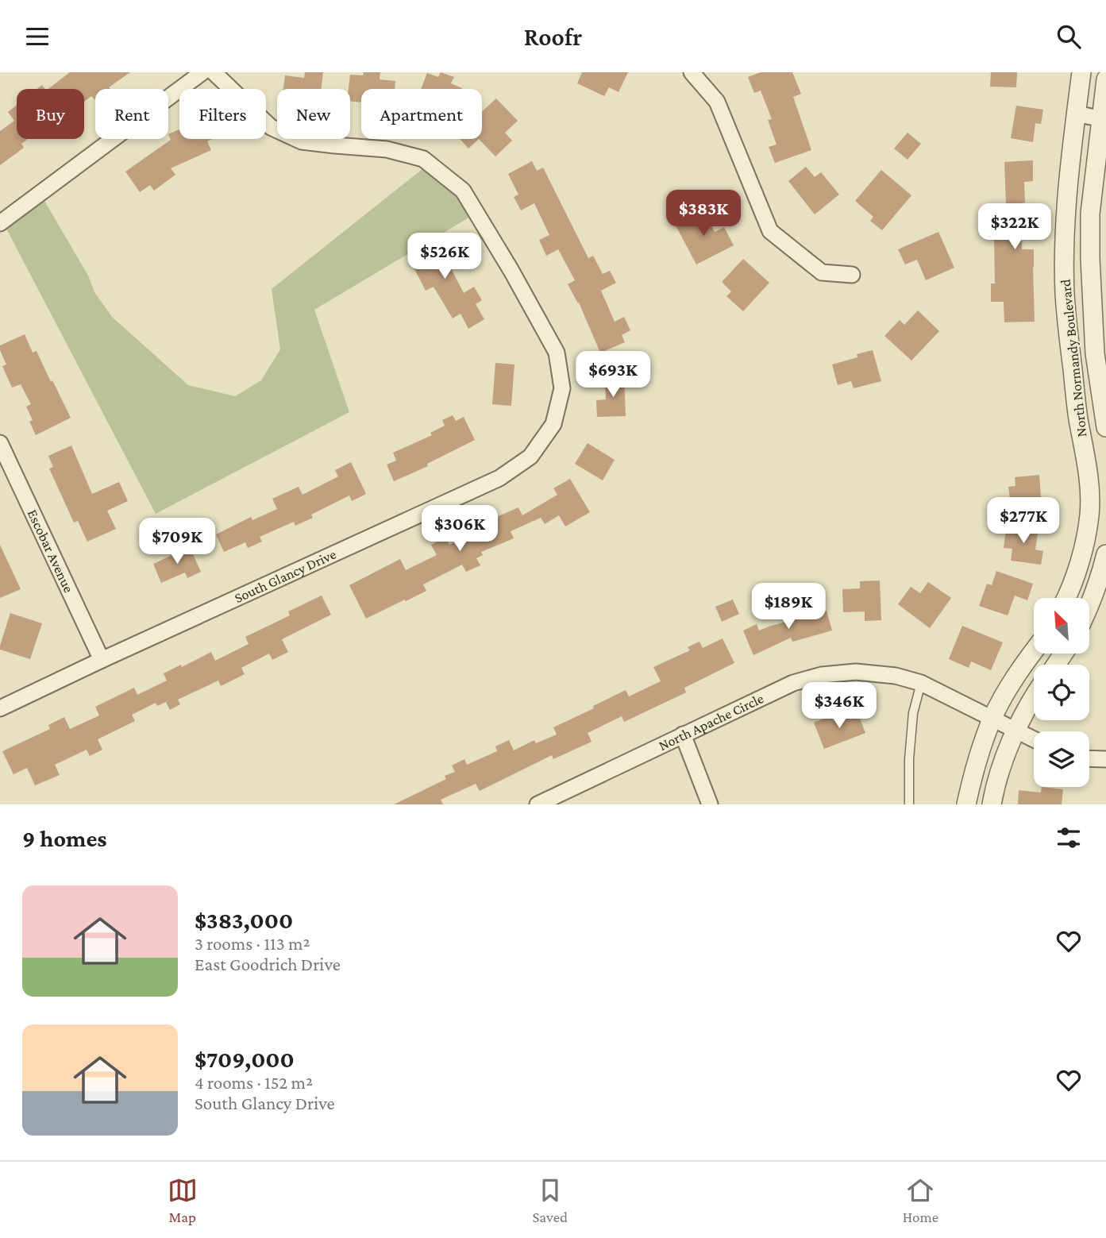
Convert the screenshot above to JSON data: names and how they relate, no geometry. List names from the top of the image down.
{
  "streets": {
    "street": [
      "North Normandy Boulevard",
      "Escobar Avenue",
      "South Glancy Drive",
      "North Apache Circle"
    ]
  },
  "crossings": [
    ["Escobar Avenue", "South Glancy Drive"]
  ],
  "north": "top left",
  "page": {
    "header": "Roofr",
    "chip": [
      "Buy",
      "Rent",
      "Filters",
      "New",
      "Apartment"
    ],
    "price": [
      "$383K",
      "$322K",
      "$526K",
      "$693K",
      "$277K",
      "$306K",
      "$709K",
      "$189K",
      "$346K"
    ],
    "heading": "9 homes",
    "list": [
      {
        "name": "$383,000",
        "note": "3 rooms · 113 m² · East Goodrich Drive"
      },
      {
        "name": "$709,000",
        "note": "4 rooms · 152 m² · South Glancy Drive"
      }
    ],
    "tabs": ["Map", "Saved", "Home"]
  }
}
